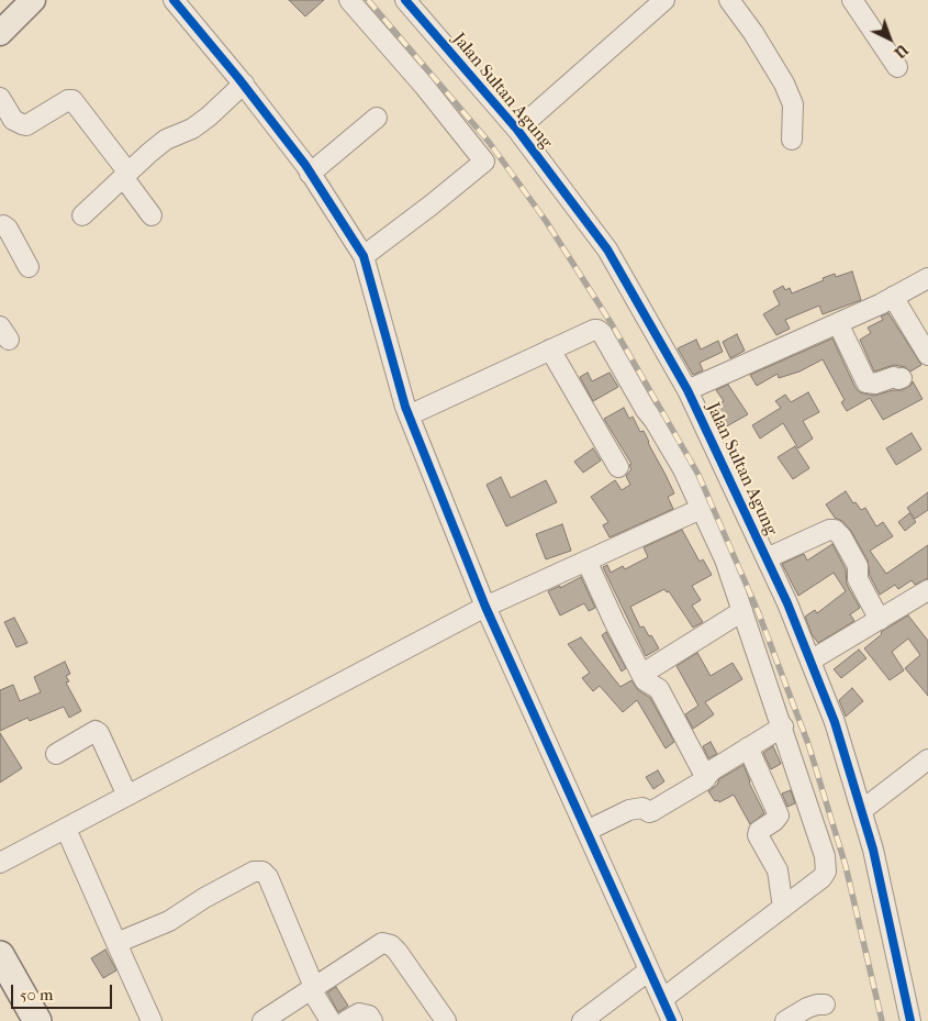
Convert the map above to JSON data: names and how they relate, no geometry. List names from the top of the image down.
{
  "streets": {
    "street": ["Jalan Sultan Agung"]
  },
  "scale_bar": "50 m",
  "north": "bottom right"
}
